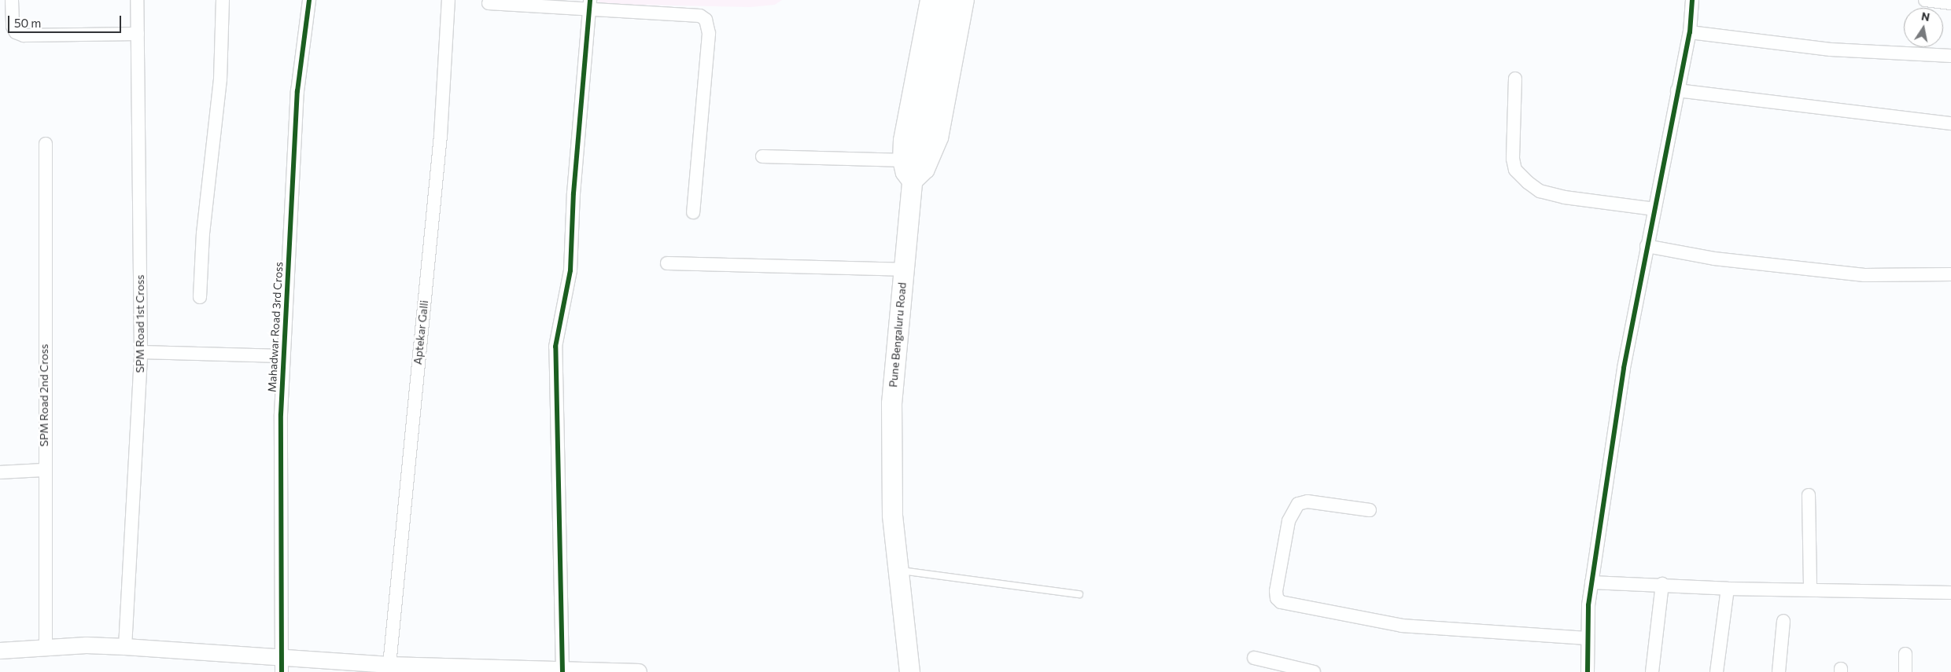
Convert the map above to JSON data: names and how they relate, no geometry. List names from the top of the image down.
{
  "streets": {
    "main road": ["Pune Bengaluru Road"],
    "street": [
      "SPM Road 1st Cross",
      "Mahadwar Road 3rd Cross",
      "Aptekar Galli",
      "SPM Road 2nd Cross"
    ]
  },
  "scale_bar": "50 m",
  "north": "top"
}
